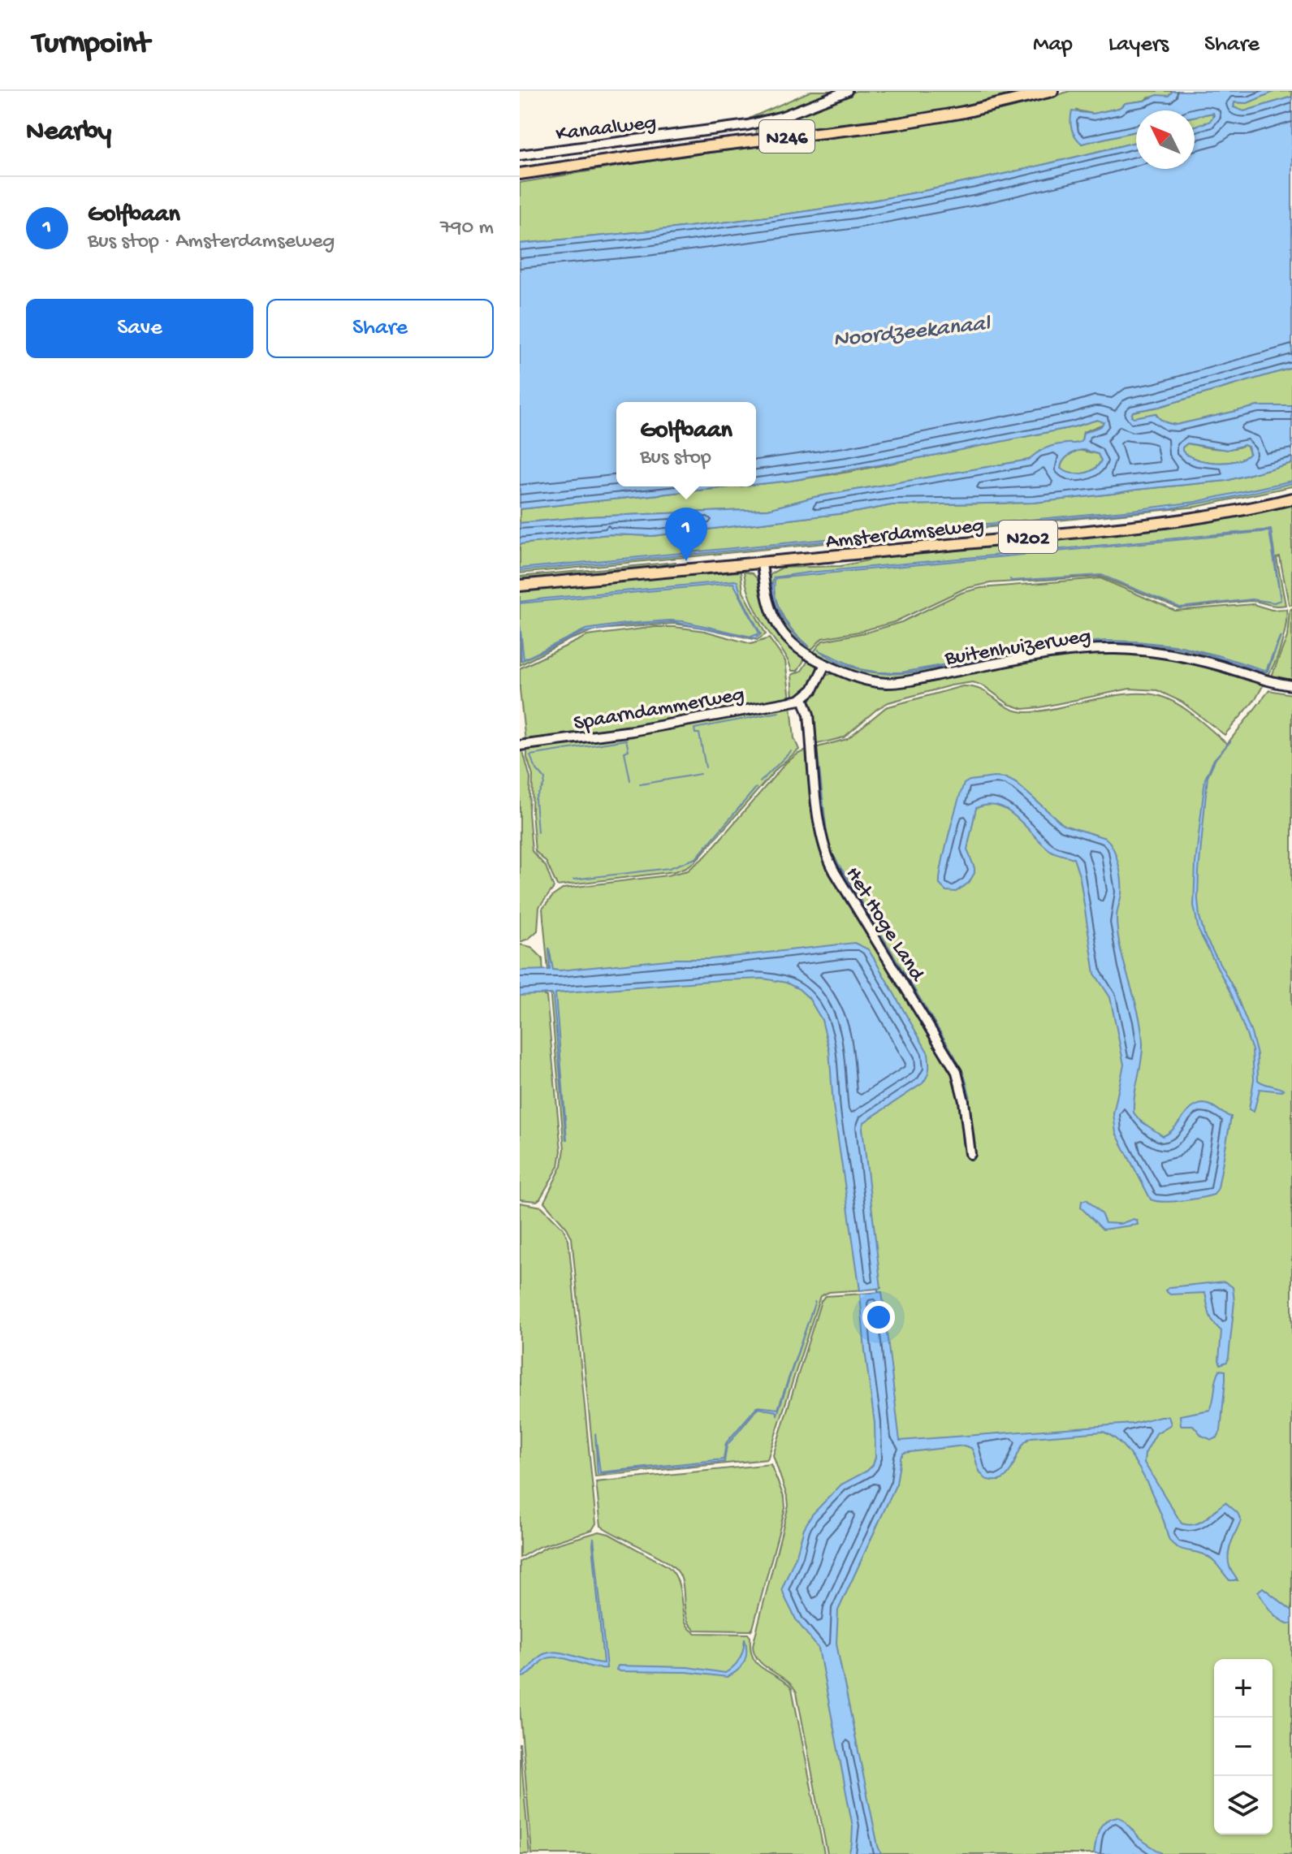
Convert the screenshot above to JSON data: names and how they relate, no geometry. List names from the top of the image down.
{
  "streets": {
    "main road": ["N246", "Amsterdamseweg", "N202"],
    "street": [
      "Kanaalweg",
      "Buitenhuizerweg",
      "Spaarndammerweg",
      "Het Hoge Land"
    ]
  },
  "crossings": [
    ["Amsterdamseweg", "Buitenhuizerweg"],
    ["Spaarndammerweg", "Het Hoge Land"]
  ],
  "water": ["Noordzeekanaal"],
  "north": "top left",
  "page": {
    "header": "Turnpoint",
    "nav": ["Map", "Layers", "Share"],
    "heading": "Nearby",
    "list": [
      {
        "mark": "1",
        "name": "Golfbaan",
        "note": "Bus stop · Amsterdamseweg",
        "value": "790 m"
      }
    ],
    "buttons": ["Save", "Share"],
    "popup": ["Golfbaan", "Bus stop"],
    "pins": "1",
    "map_buttons": ["+", "−"]
  }
}
